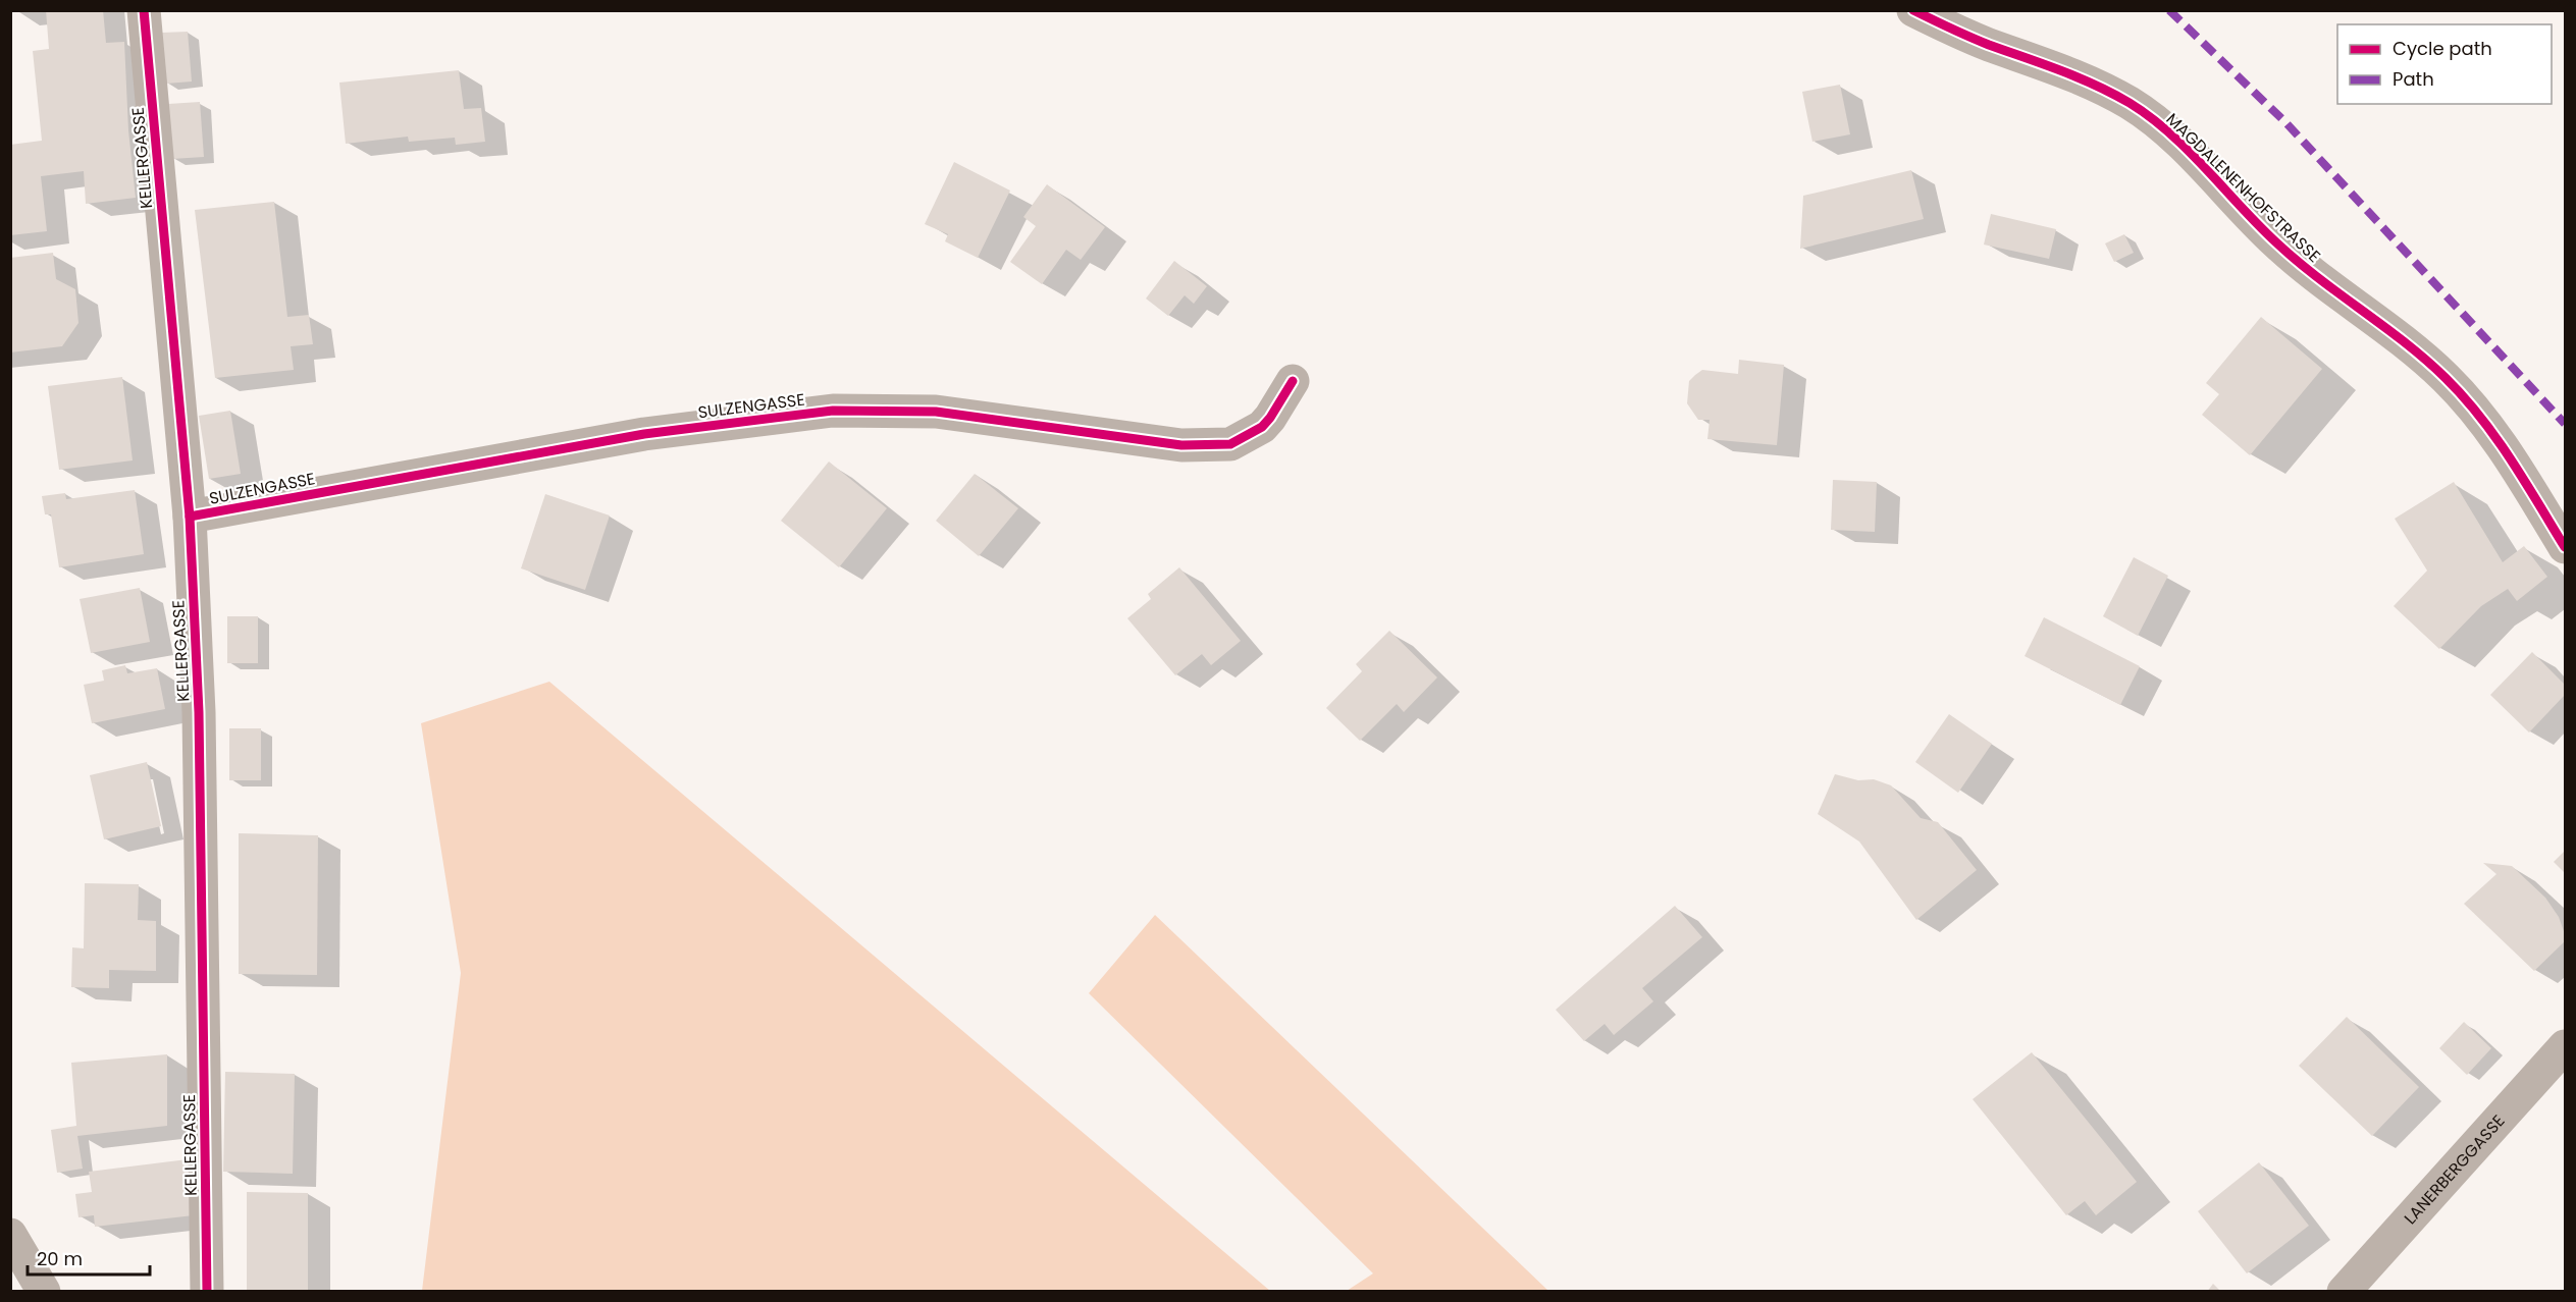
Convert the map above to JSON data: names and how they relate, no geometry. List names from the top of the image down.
{
  "streets": {
    "street": [
      "KELLERGASSE",
      "MAGDALENENHOFSTRASSE",
      "SULZENGASSE",
      "LANERBERGGASSE"
    ]
  },
  "crossings": [
    ["KELLERGASSE", "SULZENGASSE"]
  ],
  "legend": ["Cycle path", "Path"],
  "scale_bar": "20 m"
}
